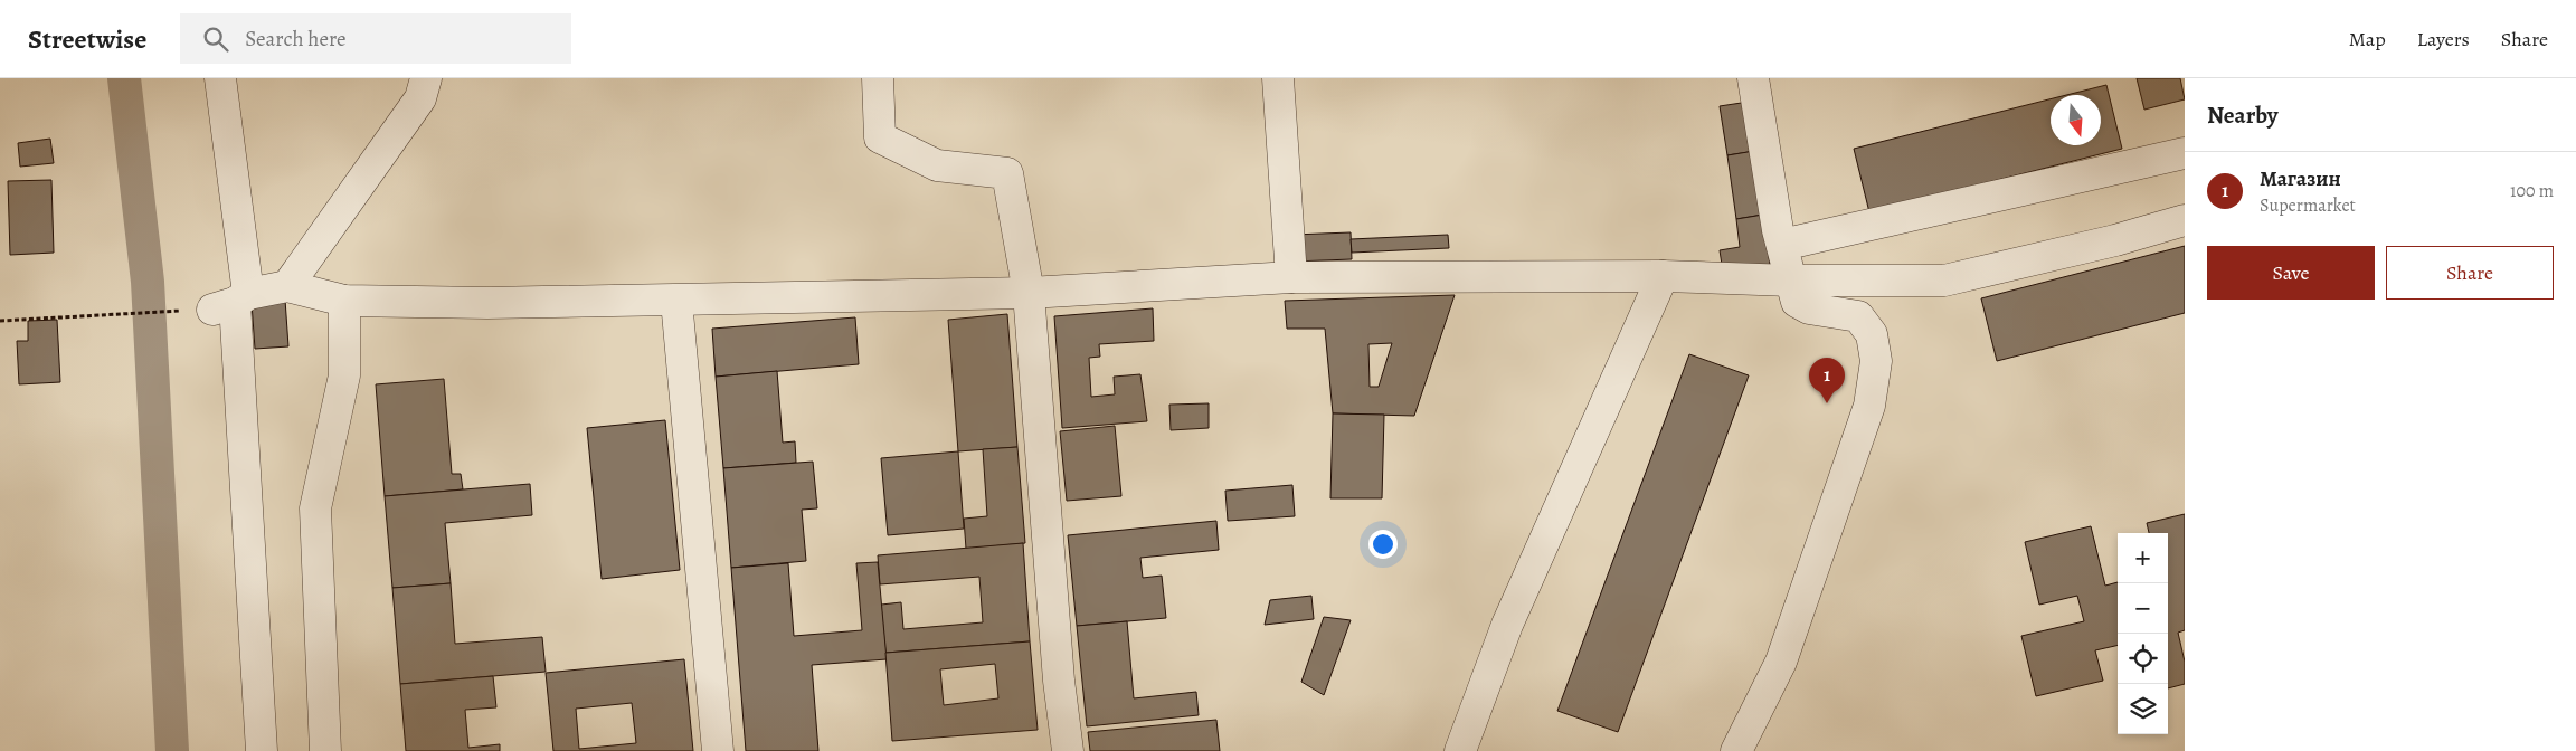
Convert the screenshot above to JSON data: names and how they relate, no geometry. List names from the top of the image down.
{
  "north": "bottom",
  "page": {
    "header": "Streetwise",
    "search": "Search here",
    "nav": ["Map", "Layers", "Share"],
    "heading": "Nearby",
    "list": [
      {
        "mark": "1",
        "name": "Магазин",
        "note": "Supermarket",
        "value": "100 m"
      }
    ],
    "buttons": ["Save", "Share"],
    "pins": "1",
    "map_buttons": ["+", "−"]
  }
}
